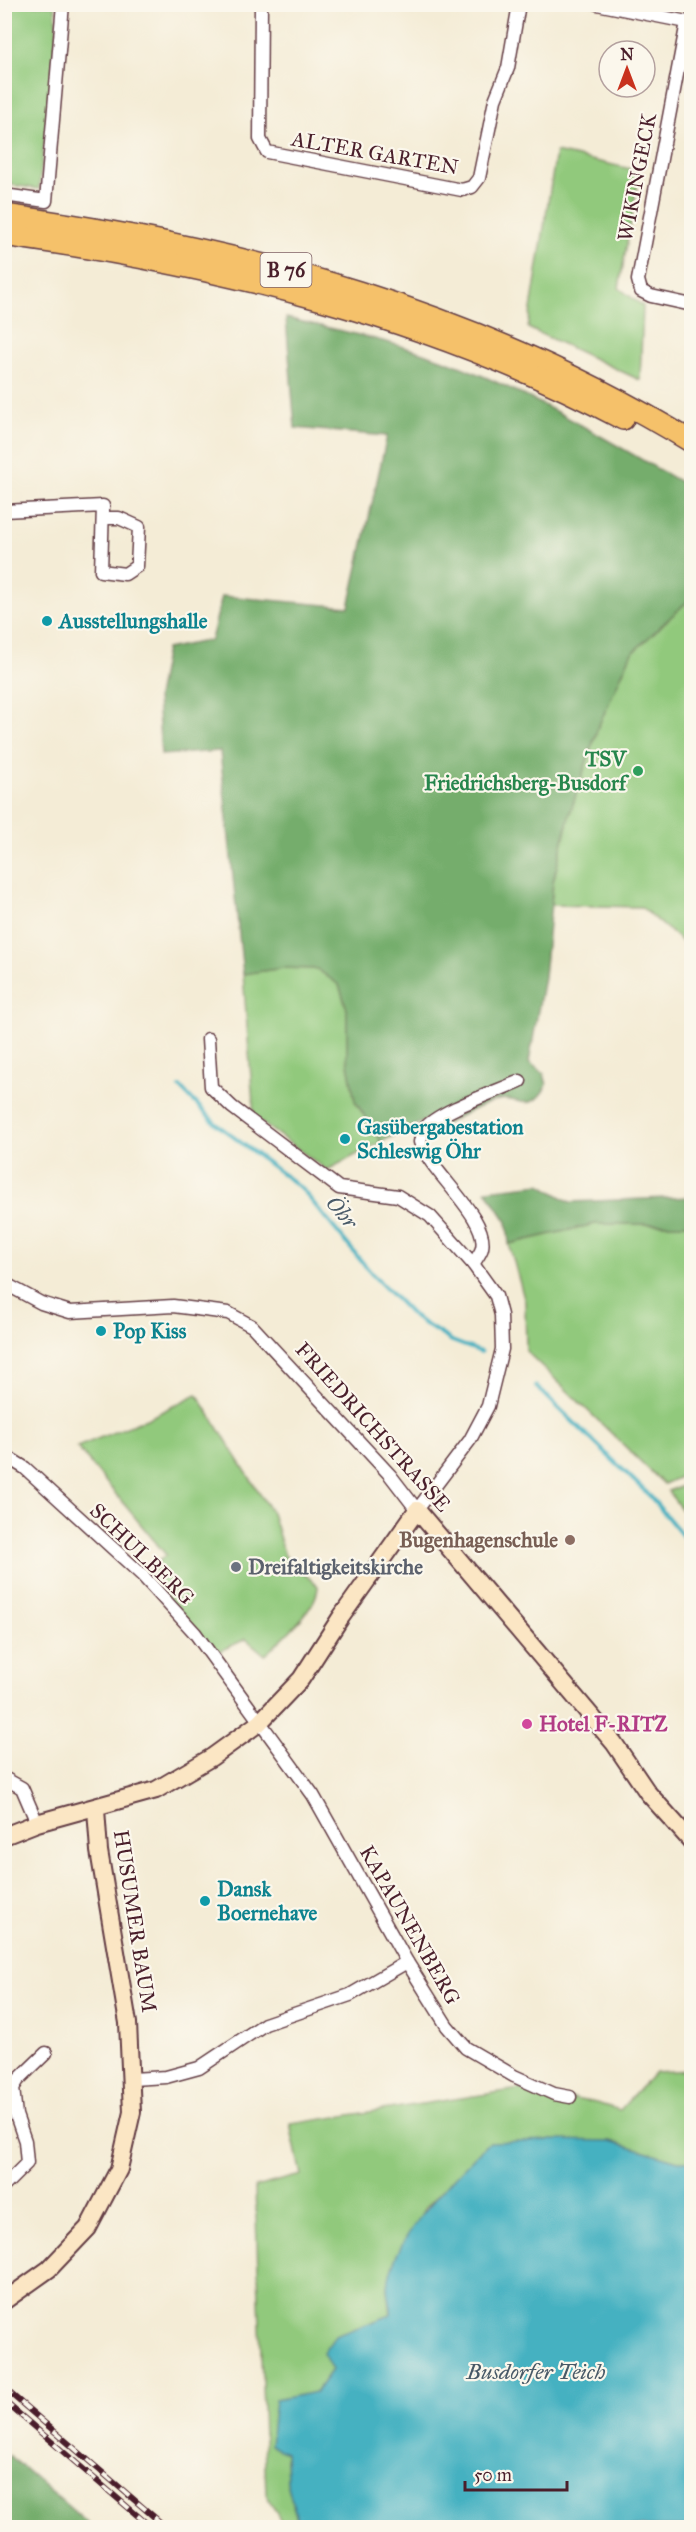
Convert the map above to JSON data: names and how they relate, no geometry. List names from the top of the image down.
{
  "streets": {
    "highway": ["B 76"],
    "street": [
      "ALTER GARTEN",
      "WIKINGECK",
      "FRIEDRICHSTRASSE",
      "SCHULBERG",
      "HUSUMER BAUM",
      "KAPAUNENBERG"
    ]
  },
  "crossings": [
    ["FRIEDRICHSTRASSE", "HUSUMER BAUM"],
    ["SCHULBERG", "HUSUMER BAUM"],
    ["SCHULBERG", "KAPAUNENBERG"],
    ["HUSUMER BAUM", "KAPAUNENBERG"]
  ],
  "water": ["Öhr", "Busdorfer Teich"],
  "places": [
    "Ausstellungshalle",
    "TSV Friedrichsberg-Busdorf",
    "Gasübergabestation Schleswig Öhr",
    "Pop Kiss",
    "Bugenhagenschule",
    "Dreifaltigkeitskirche",
    "Hotel F-RITZ",
    "Dansk Boernehave"
  ],
  "scale_bar": "50 m",
  "north": "top"
}
